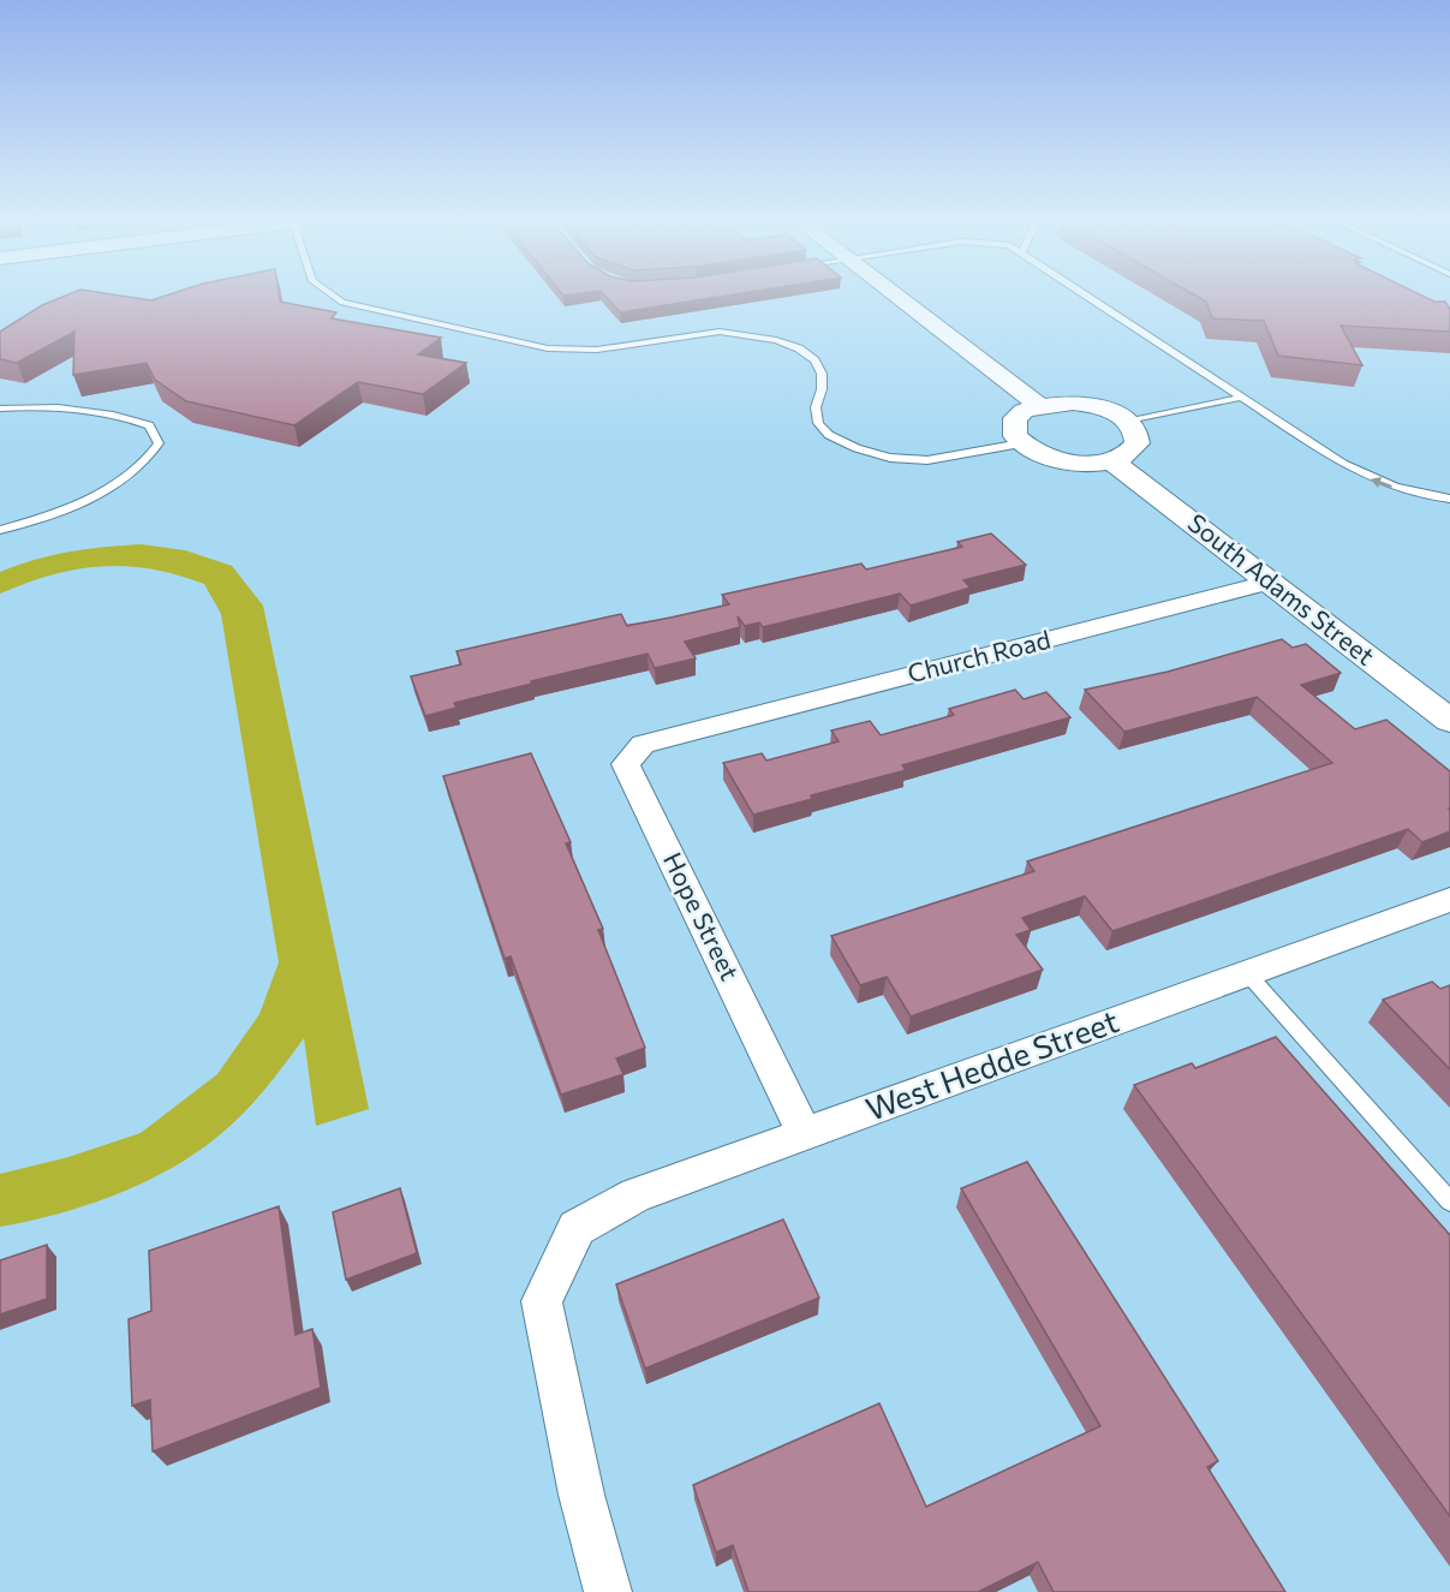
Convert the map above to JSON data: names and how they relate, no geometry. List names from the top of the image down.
{
  "streets": {
    "street": [
      "South Adams Street",
      "Church Road",
      "Hope Street",
      "West Hedde Street"
    ]
  },
  "crossings": [
    ["South Adams Street", "Church Road"],
    ["Church Road", "Hope Street"],
    ["Hope Street", "West Hedde Street"]
  ]
}
